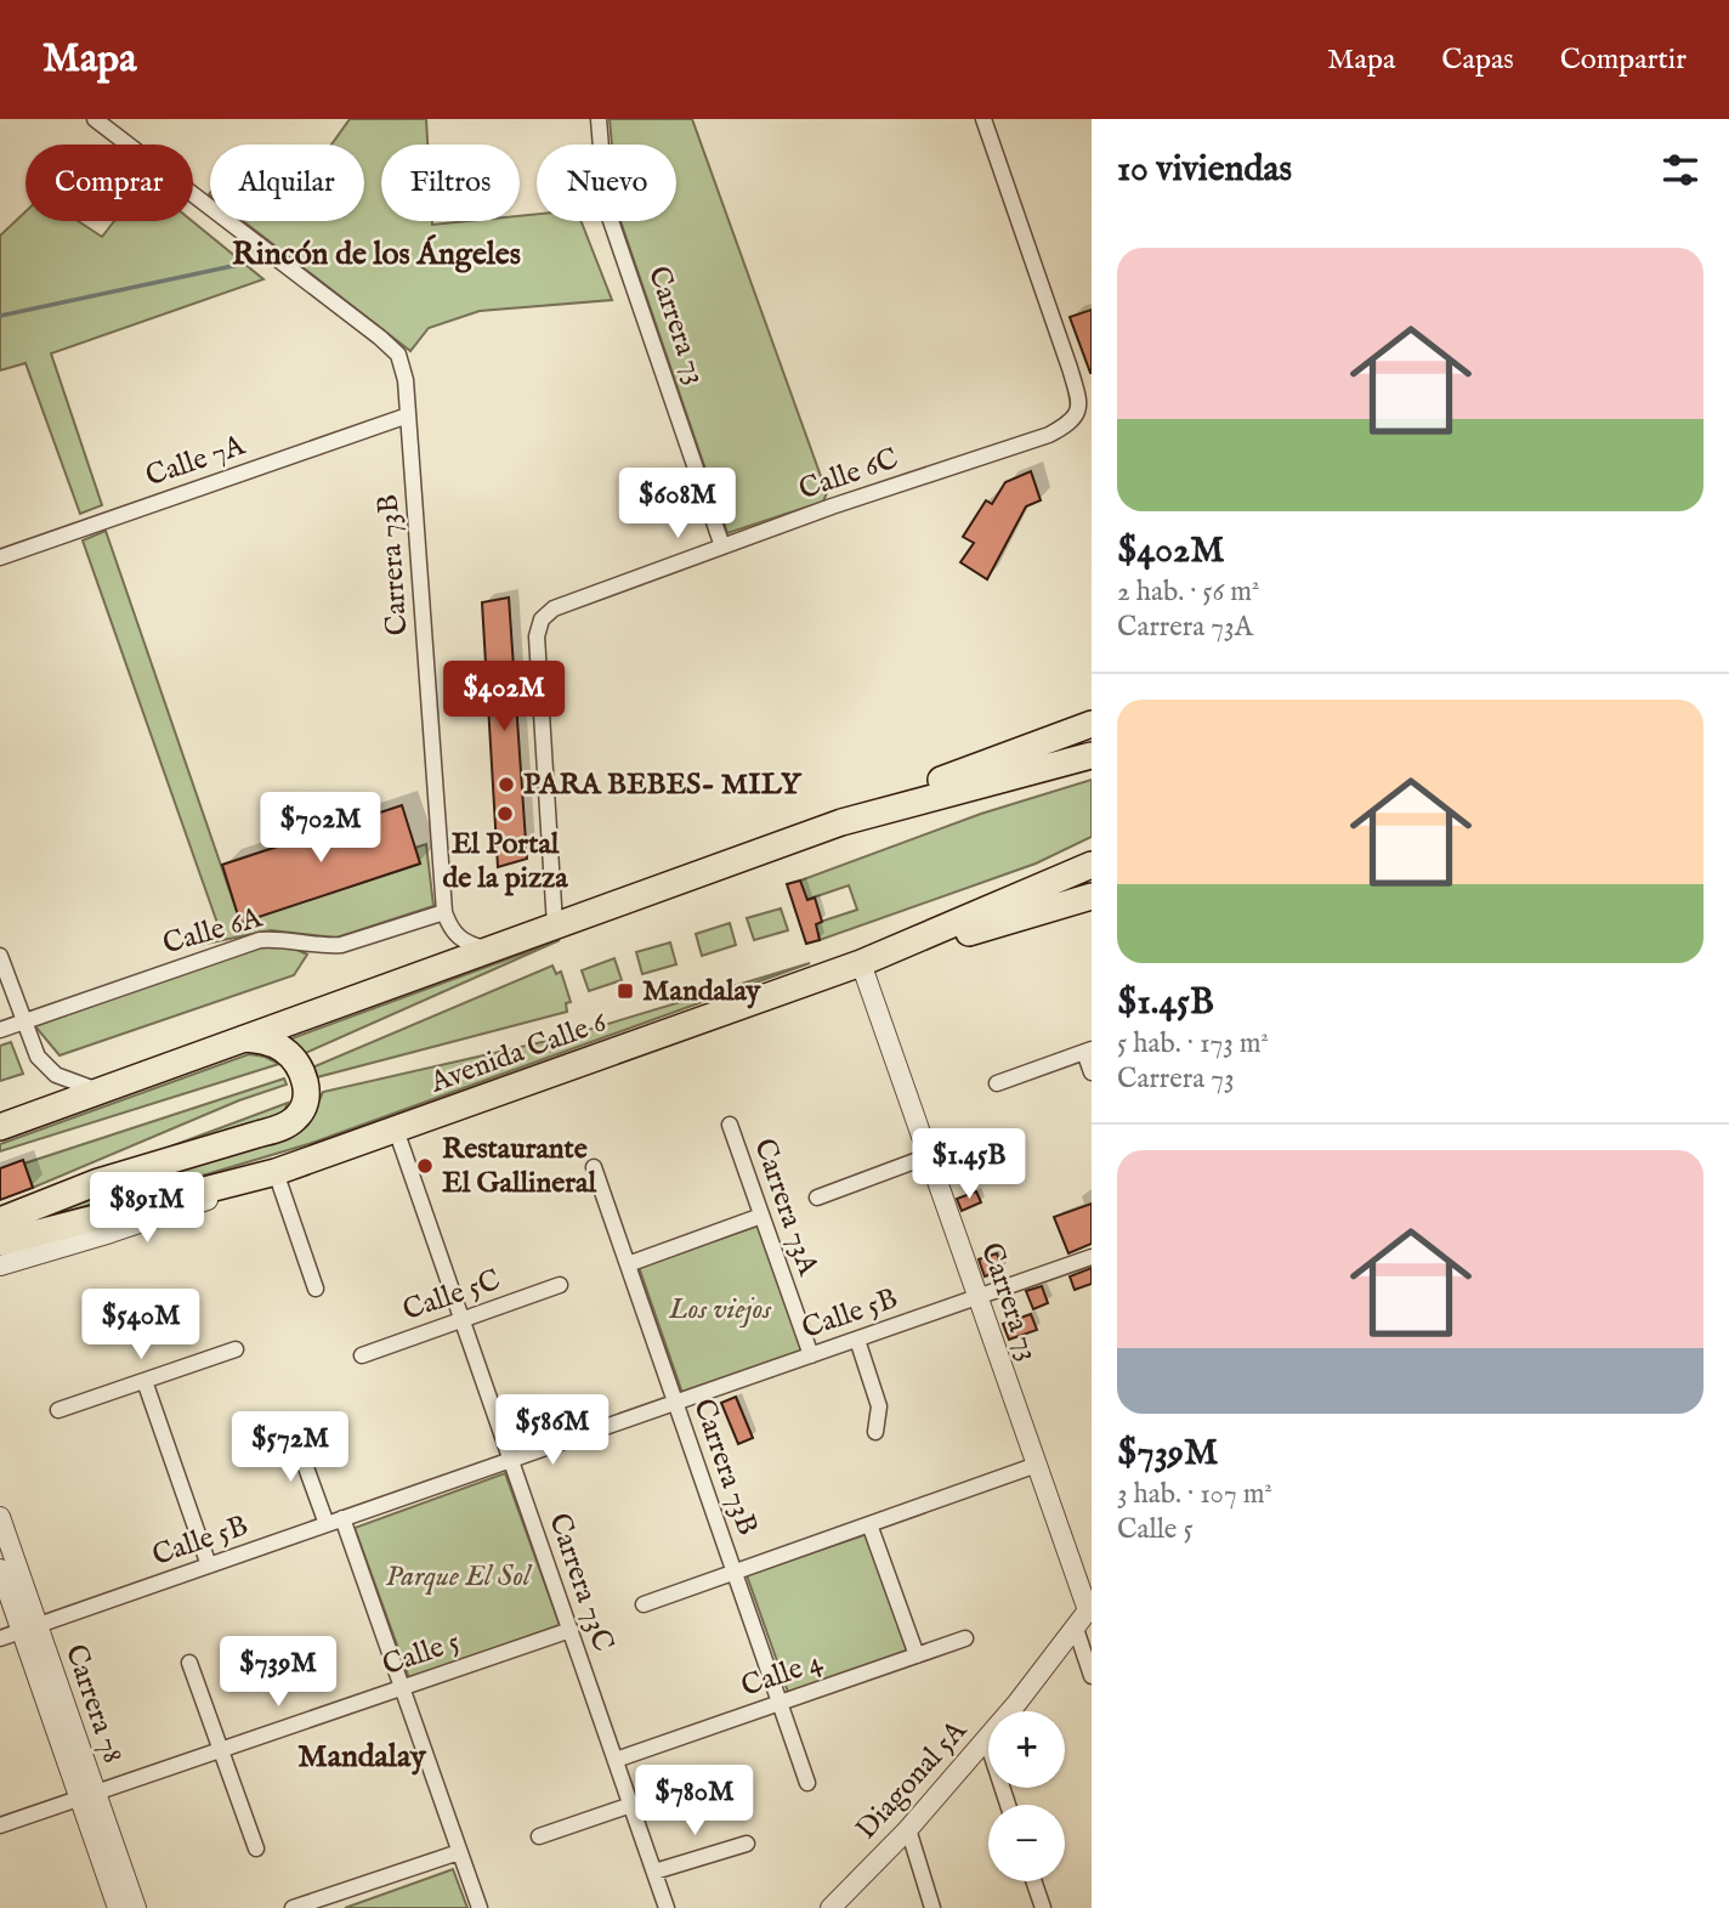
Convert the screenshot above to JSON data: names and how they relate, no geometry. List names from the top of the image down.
{
  "streets": {
    "highway": ["Avenida Calle 6"],
    "street": [
      "Carrera 73",
      "Calle 7A",
      "Calle 6C",
      "Carrera 73B",
      "Calle 6A",
      "Carrera 73A",
      "Calle 5C",
      "Calle 5B",
      "Carrera 73C",
      "Calle 5",
      "Calle 4",
      "Carrera 78",
      "Diagonal 5A"
    ]
  },
  "crossings": [
    ["Carrera 73", "Calle 6C"],
    ["Carrera 73", "Avenida Calle 6"],
    ["Carrera 73", "Calle 5B"],
    ["Carrera 73", "Diagonal 5A"],
    ["Calle 7A", "Carrera 73B"],
    ["Carrera 73B", "Calle 6A"],
    ["Carrera 73B", "Calle 5B"],
    ["Carrera 73B", "Calle 4"],
    ["Avenida Calle 6", "Carrera 73C"],
    ["Carrera 73A", "Calle 5B"],
    ["Calle 5C", "Carrera 73C"],
    ["Calle 5B", "Carrera 73C"],
    ["Calle 5B", "Carrera 78"],
    ["Carrera 73C", "Calle 5"],
    ["Carrera 73C", "Calle 4"],
    ["Calle 5", "Carrera 78"]
  ],
  "districts": ["Rincón de los Ángeles", "Mandalay"],
  "parks": ["Los viejos", "Parque El Sol"],
  "places": {
    "other": ["PARA BEBES- MILY", "El Portal de la pizza", "Restaurante El Gallineral"],
    "transit": ["Mandalay"]
  },
  "page": {
    "header": "Mapa",
    "nav": ["Mapa", "Capas", "Compartir"],
    "heading": "10 viviendas",
    "chip": [
      "Comprar",
      "Alquilar",
      "Filtros",
      "Nuevo"
    ],
    "list": [
      {
        "name": "$402M",
        "note": "2 hab. · 56 m² · Carrera 73A"
      },
      {
        "name": "$1.45B",
        "note": "5 hab. · 173 m² · Carrera 73"
      },
      {
        "name": "$739M",
        "note": "3 hab. · 107 m² · Calle 5"
      }
    ],
    "price": [
      "$608M",
      "$402M",
      "$702M",
      "$1.45B",
      "$891M",
      "$540M",
      "$586M",
      "$572M",
      "$739M",
      "$780M"
    ],
    "map_buttons": ["+", "−"]
  }
}
